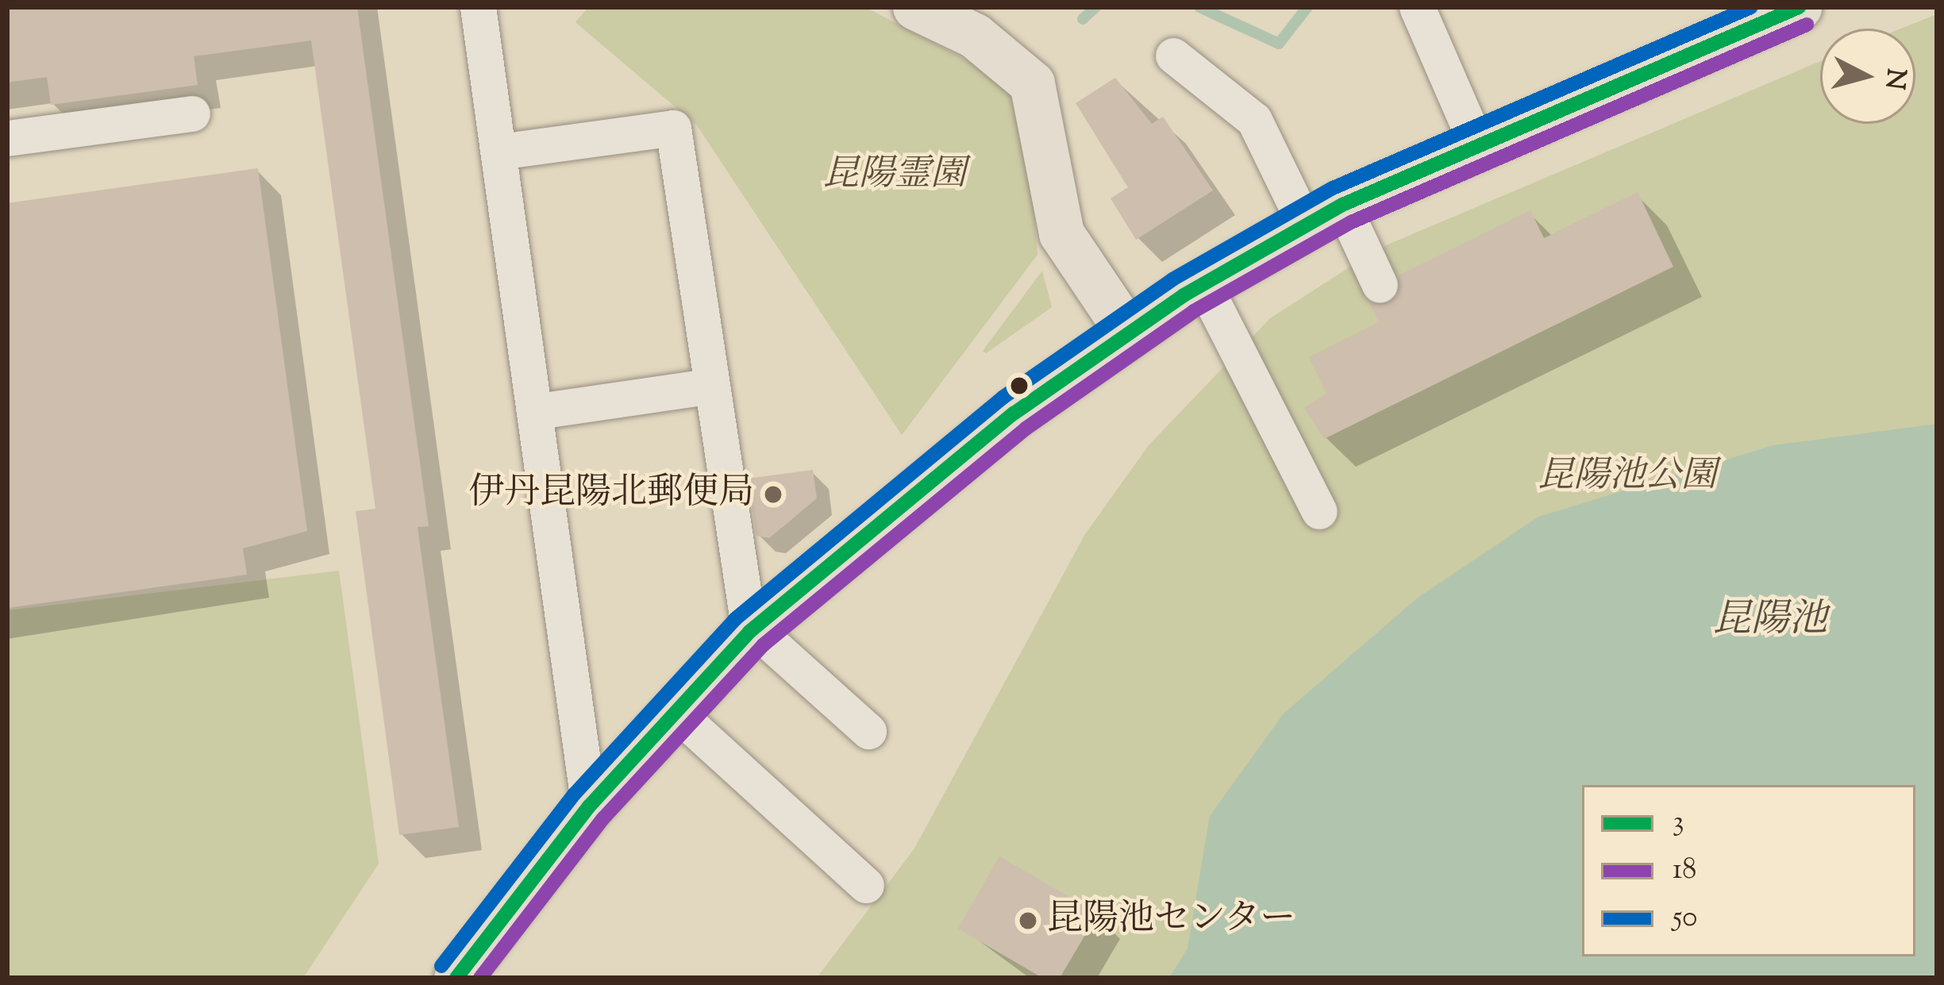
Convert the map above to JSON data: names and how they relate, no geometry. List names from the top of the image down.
{
  "water": ["昆陽池"],
  "parks": ["昆陽霊園", "昆陽池公園"],
  "places": ["伊丹昆陽北郵便局", "昆陽池センター"],
  "lines": ["transit line 3", "transit line 50", "transit line 18"],
  "legend": ["3", "18", "50"],
  "north": "right"
}
